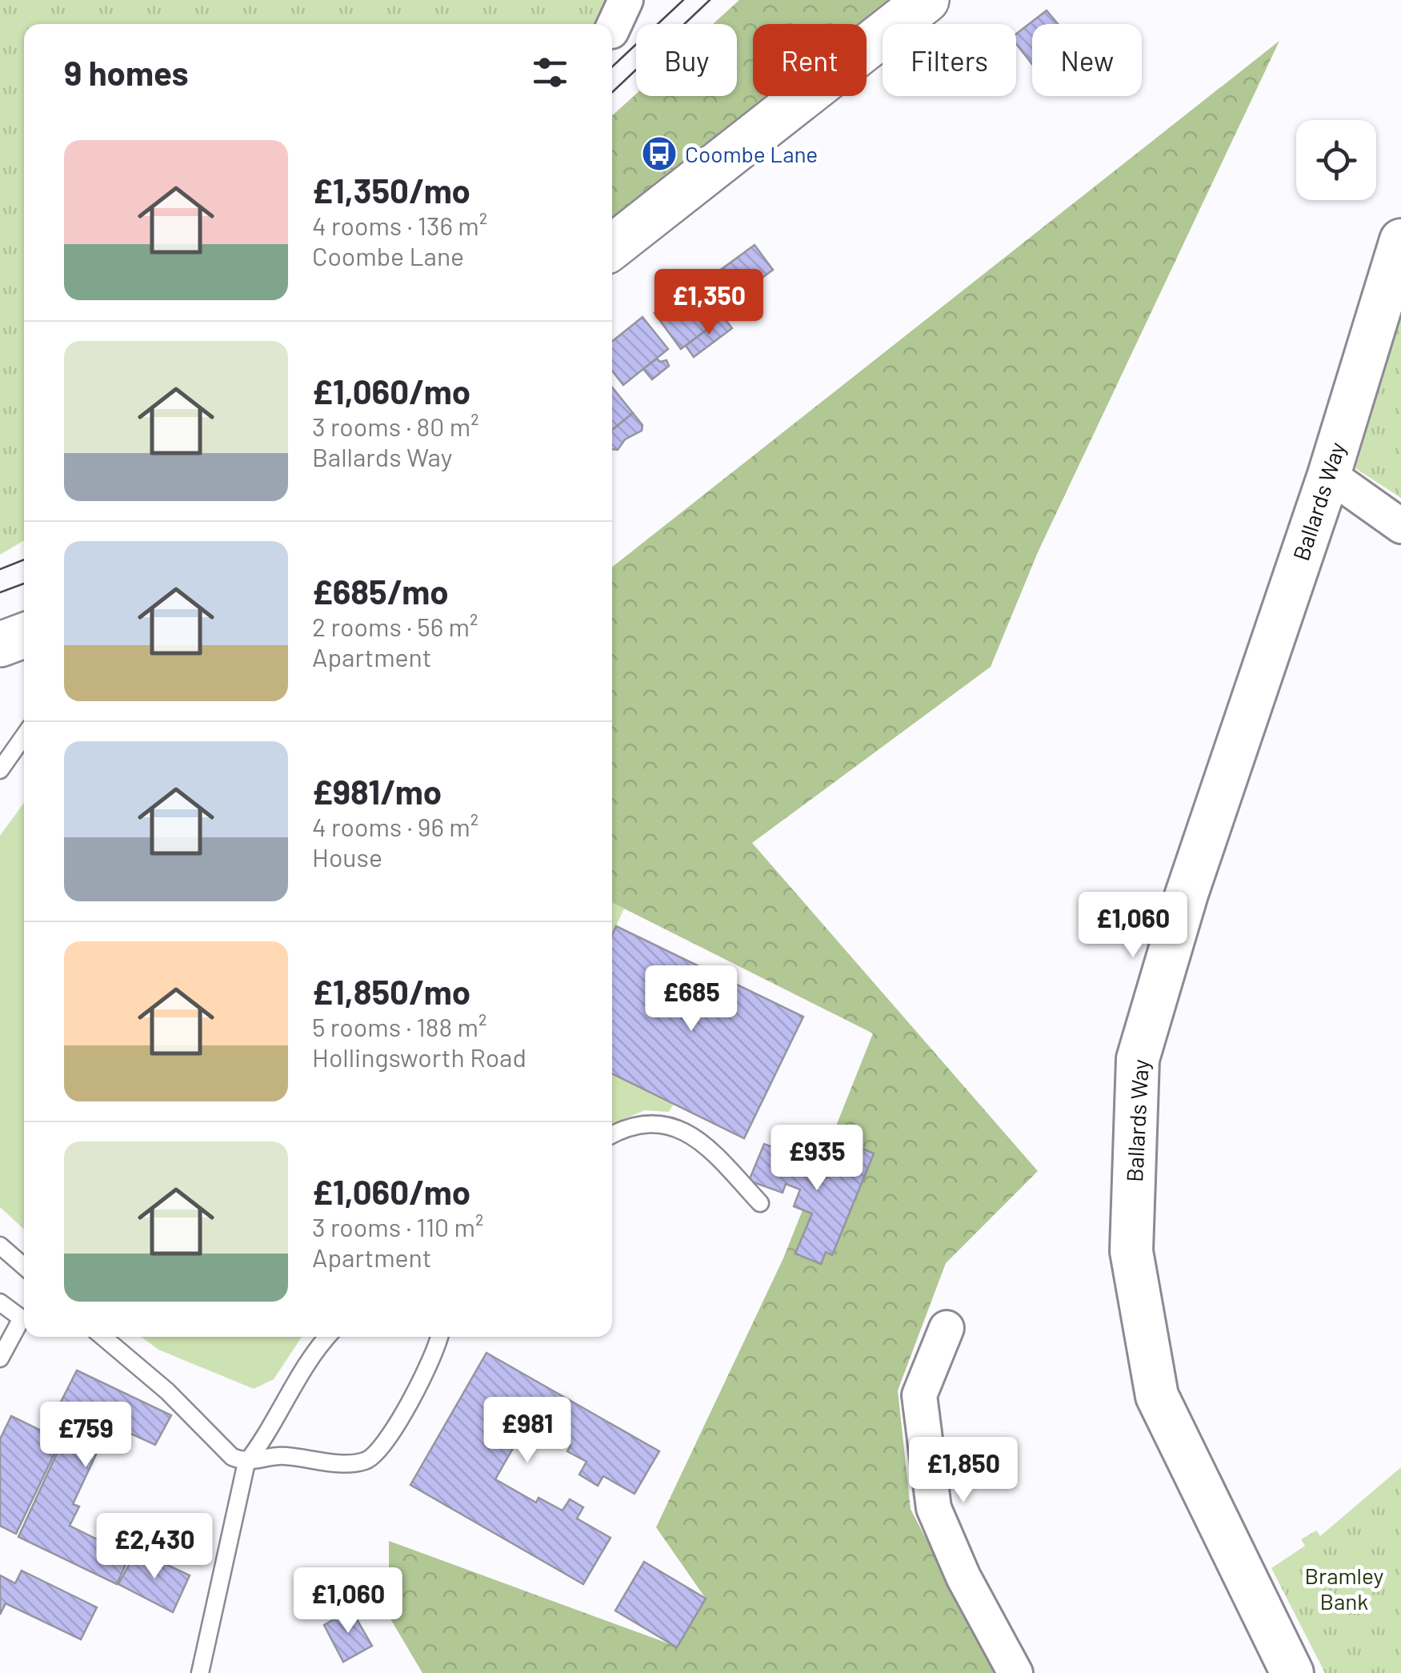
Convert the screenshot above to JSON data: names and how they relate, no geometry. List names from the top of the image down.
{
  "streets": {
    "street": ["Ballards Way"]
  },
  "parks": ["Bramley Bank"],
  "places": {
    "bus stop": ["Coombe Lane"]
  },
  "page": {
    "chip": [
      "Buy",
      "Rent",
      "Filters",
      "New"
    ],
    "heading": "9 homes",
    "list": [
      {
        "name": "£1,350/mo",
        "note": "4 rooms · 136 m² · Coombe Lane"
      },
      {
        "name": "£1,060/mo",
        "note": "3 rooms · 80 m² · Ballards Way"
      },
      {
        "name": "£685/mo",
        "note": "2 rooms · 56 m² · Apartment"
      },
      {
        "name": "£981/mo",
        "note": "4 rooms · 96 m² · House"
      },
      {
        "name": "£1,850/mo",
        "note": "5 rooms · 188 m² · Hollingsworth Road"
      },
      {
        "name": "£1,060/mo",
        "note": "3 rooms · 110 m² · Apartment"
      }
    ],
    "price": [
      "£1,350",
      "£1,060",
      "£685",
      "£935",
      "£981",
      "£759",
      "£1,850",
      "£2,430",
      "£1,060"
    ]
  }
}
